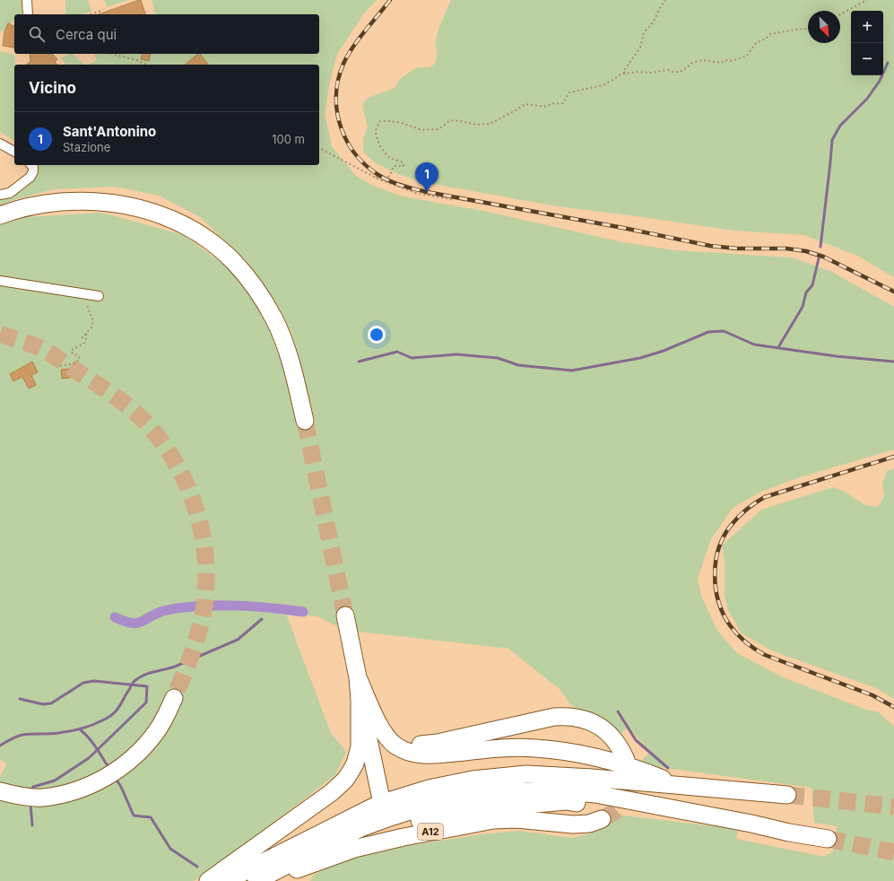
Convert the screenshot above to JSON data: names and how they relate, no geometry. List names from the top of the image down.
{
  "streets": {
    "highway": ["A12"]
  },
  "north": "bottom right",
  "page": {
    "map_buttons": ["+", "−"],
    "search": "Cerca qui",
    "heading": "Vicino",
    "list": [
      {
        "mark": "1",
        "name": "Sant'Antonino",
        "note": "Stazione",
        "value": "100 m"
      }
    ],
    "pins": "1"
  }
}
